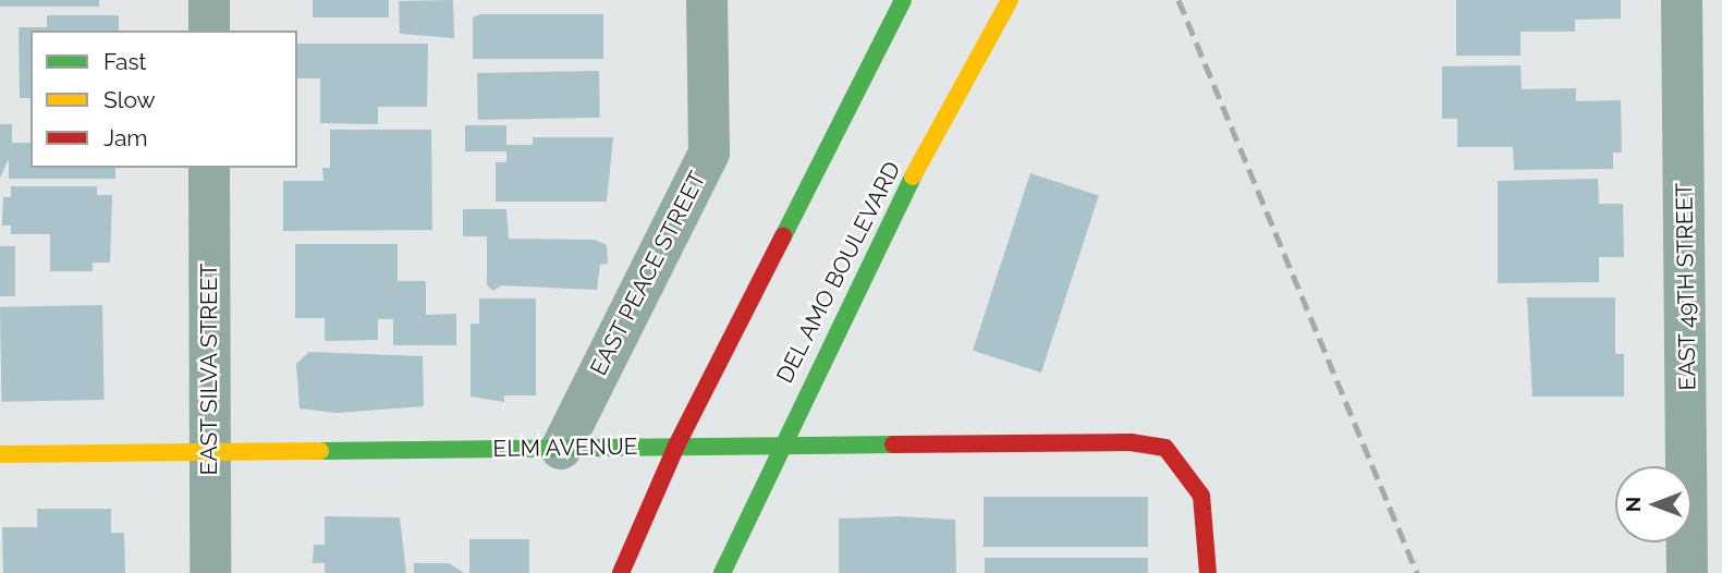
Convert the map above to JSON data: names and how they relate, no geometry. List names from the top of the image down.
{
  "streets": {
    "street": [
      "DEL AMO BOULEVARD",
      "EAST PEACE STREET",
      "EAST 49TH STREET",
      "EAST SILVA STREET",
      "ELM AVENUE"
    ]
  },
  "crossings": [
    ["DEL AMO BOULEVARD", "ELM AVENUE"],
    ["EAST PEACE STREET", "ELM AVENUE"],
    ["EAST SILVA STREET", "ELM AVENUE"]
  ],
  "legend": ["Fast", "Slow", "Jam"],
  "north": "left"
}
